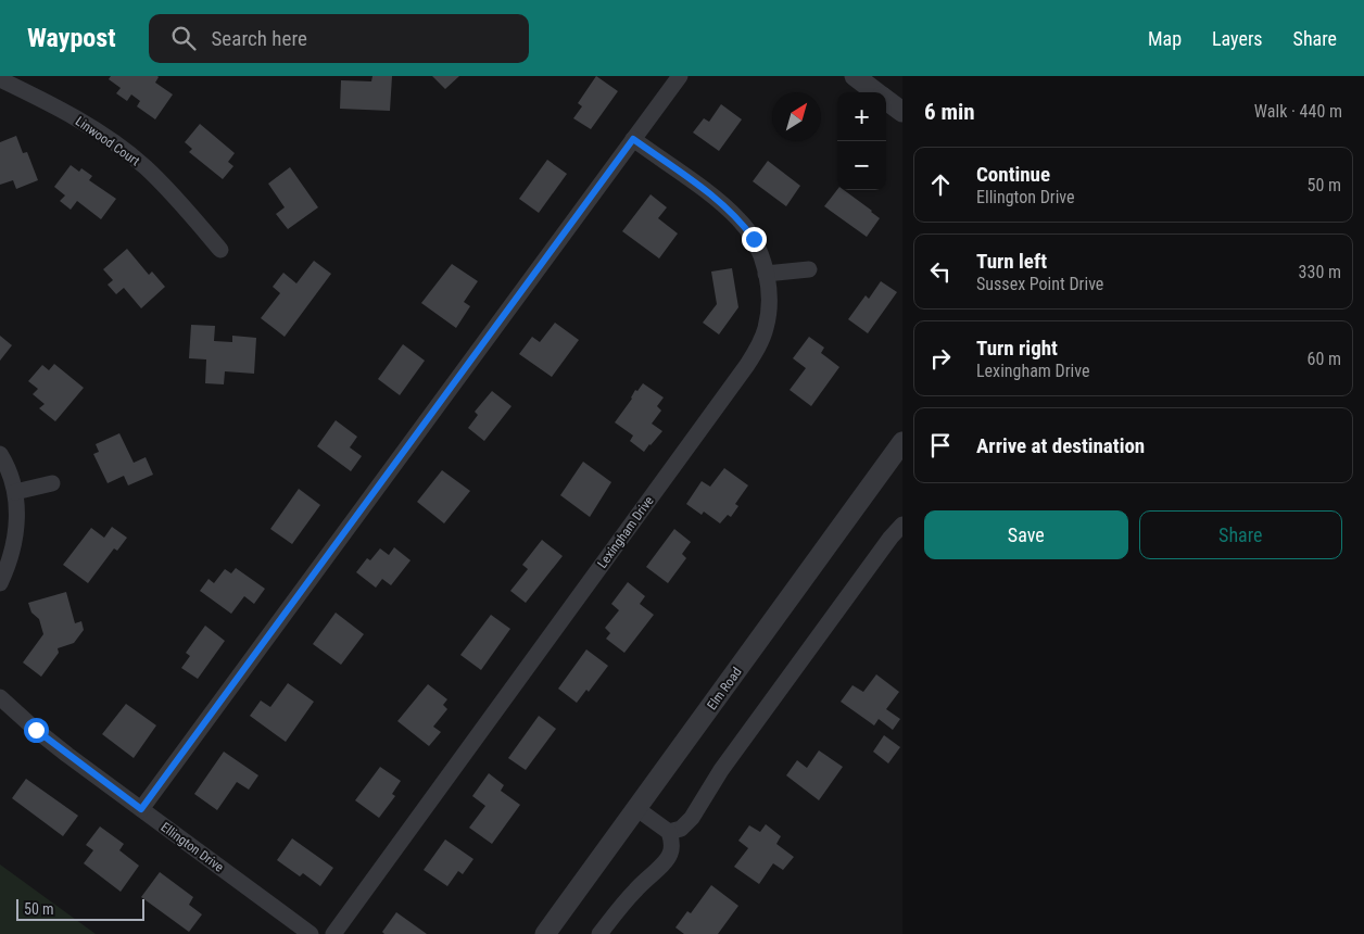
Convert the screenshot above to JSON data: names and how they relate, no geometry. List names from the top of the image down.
{
  "streets": {
    "street": [
      "Linwood Court",
      "Lexingham Drive",
      "Elm Road",
      "Ellington Drive"
    ]
  },
  "scale_bar": "50 m",
  "north": "top right",
  "page": {
    "header": "Waypost",
    "search": "Search here",
    "nav": ["Map", "Layers", "Share"],
    "heading": ["6 min", "Walk · 440 m"],
    "map_buttons": ["+", "−"],
    "list": [
      ["Continue", "Ellington Drive", "50 m"],
      ["Turn left", "Sussex Point Drive", "330 m"],
      ["Turn right", "Lexingham Drive", "60 m"],
      "Arrive at destination"
    ],
    "buttons": ["Save", "Share"],
    "scale": "50 m"
  }
}
